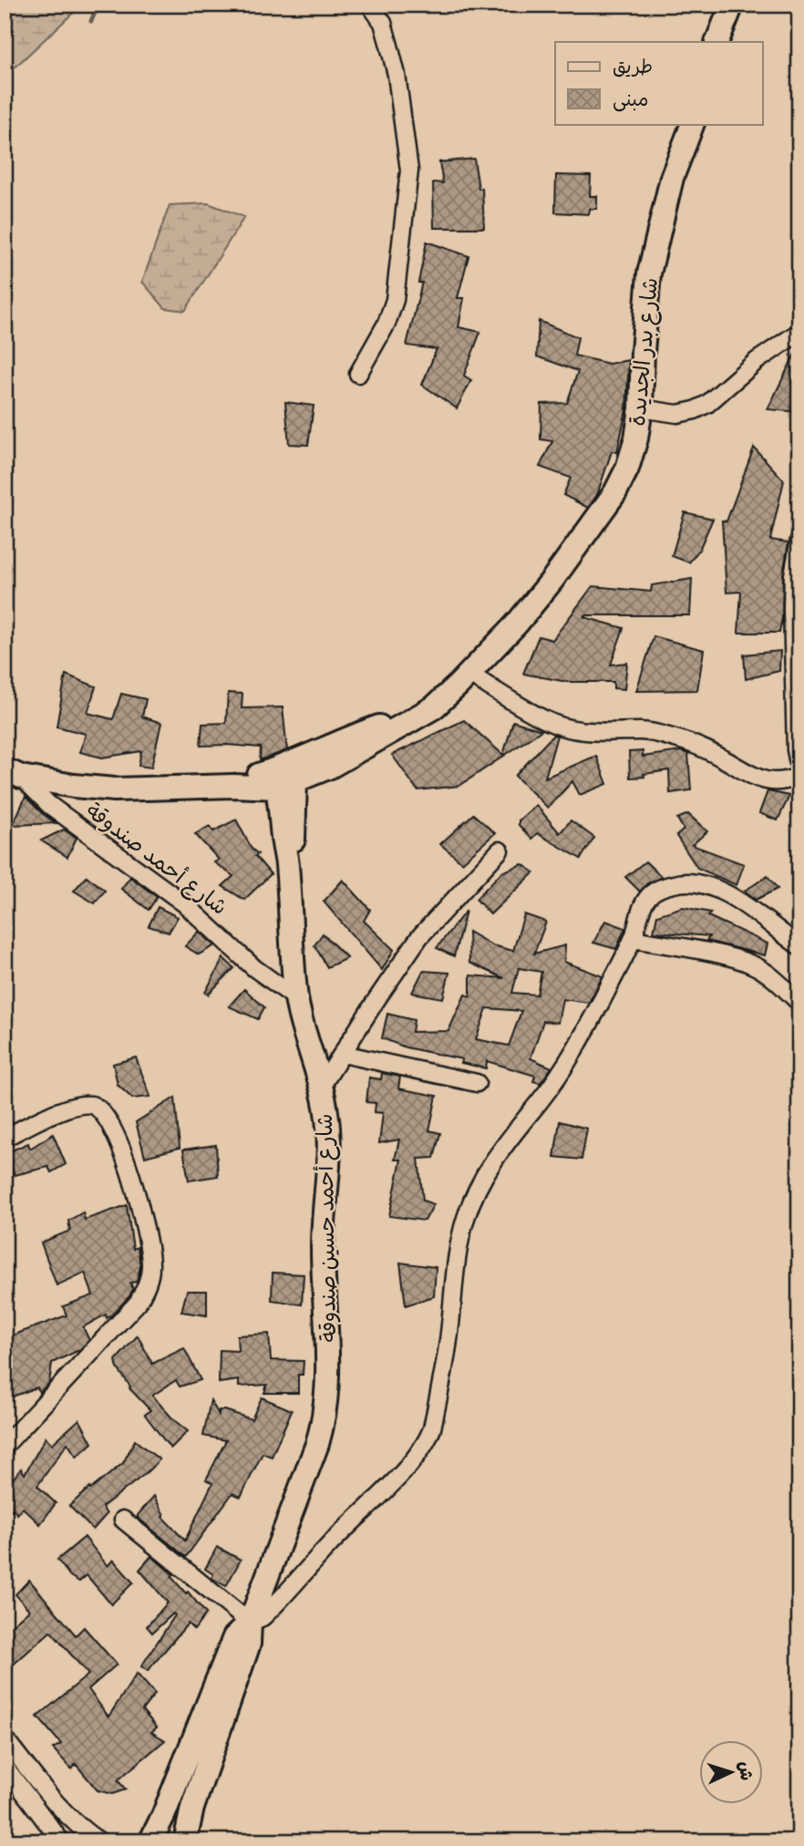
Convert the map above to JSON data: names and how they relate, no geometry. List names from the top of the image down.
{
  "streets": {
    "main road": ["شارع بدر الجديدة", "شارع أحمد حسين صندوقة"],
    "street": ["شارع أحمد صندوقة"]
  },
  "crossings": [
    ["شارع بدر الجديدة", "شارع أحمد صندوقة"],
    ["شارع بدر الجديدة", "شارع أحمد حسين صندوقة"],
    ["شارع أحمد صندوقة", "شارع أحمد حسين صندوقة"]
  ],
  "legend": ["طريق", "مبنى"],
  "north": "right"
}
